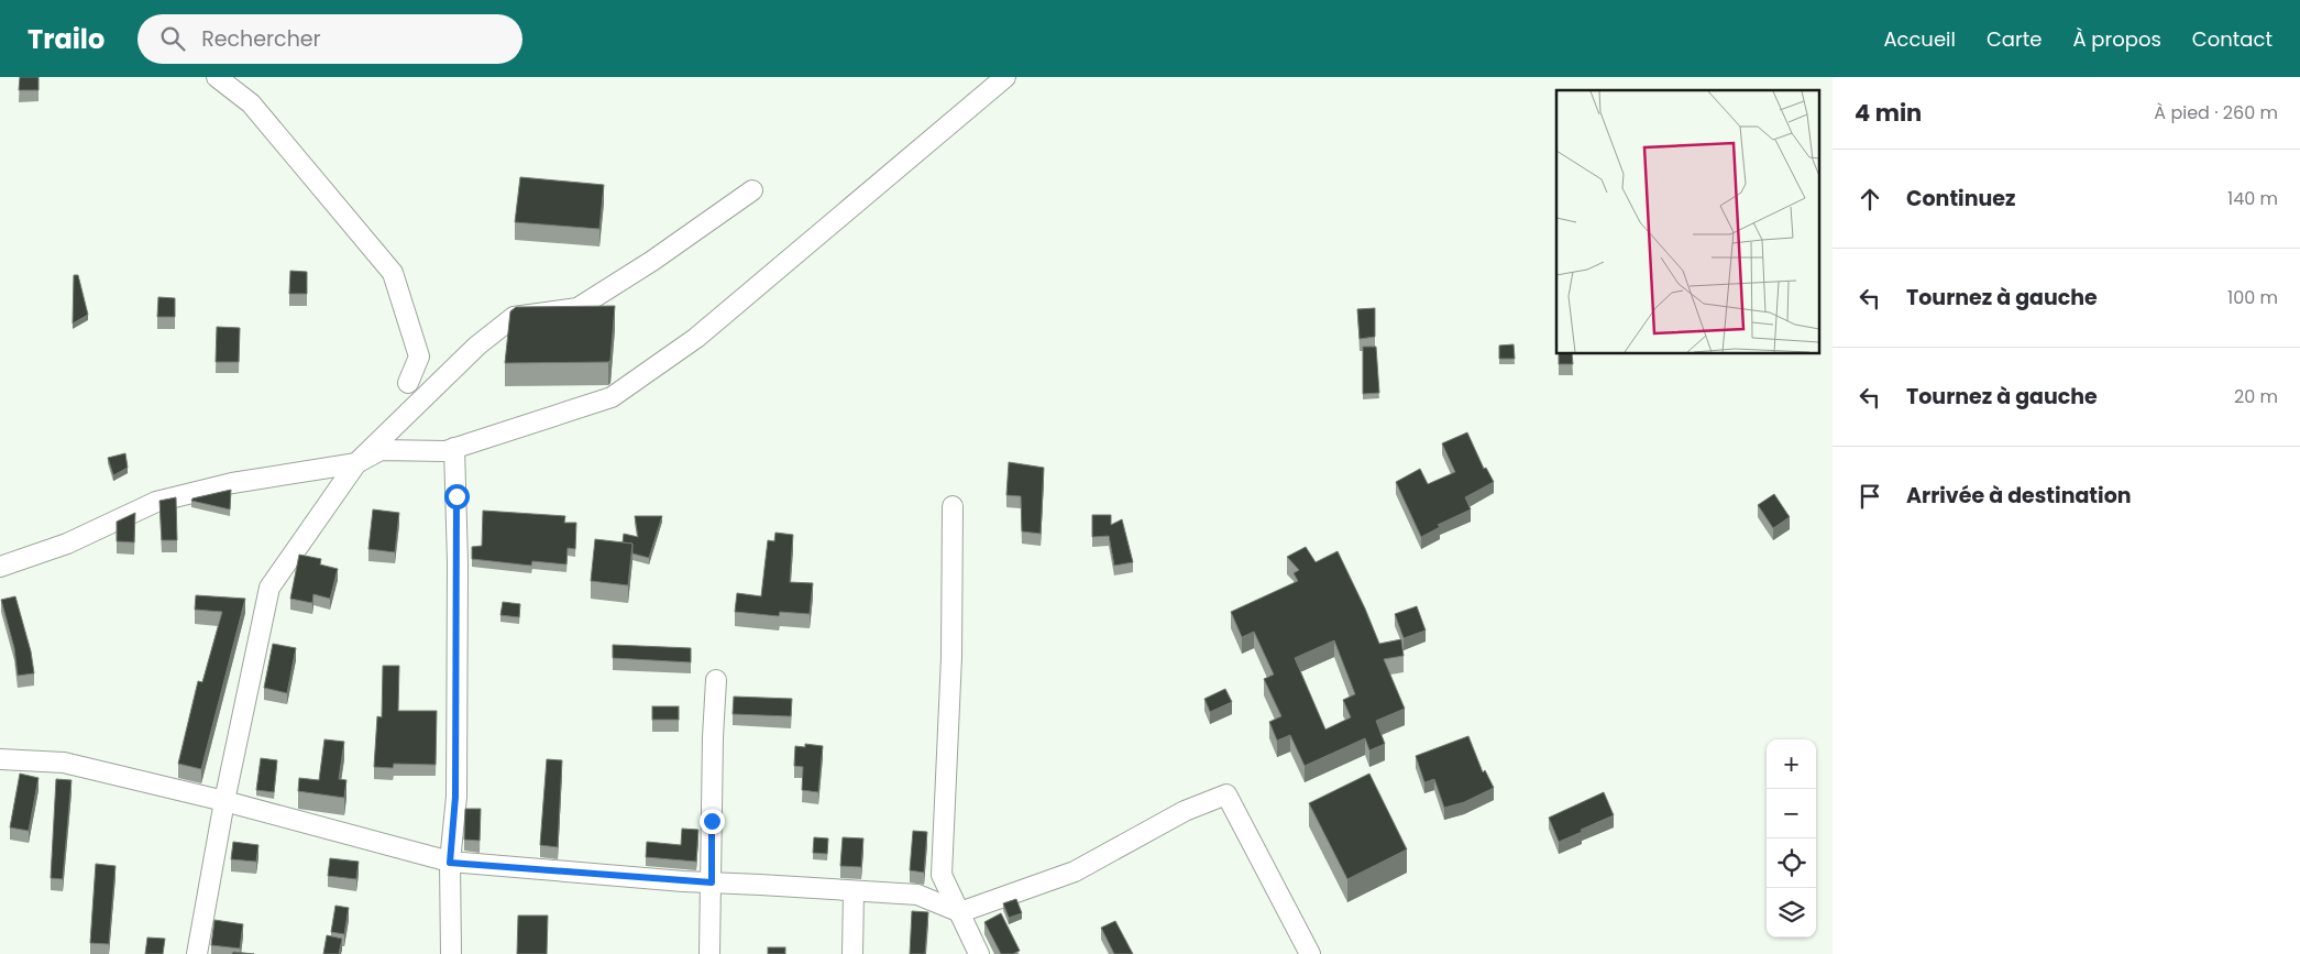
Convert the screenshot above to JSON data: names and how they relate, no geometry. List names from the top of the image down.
{
  "page": {
    "header": "Trailo",
    "search": "Rechercher",
    "nav": [
      "Accueil",
      "Carte",
      "À propos",
      "Contact"
    ],
    "heading": ["4 min", "À pied · 260 m"],
    "list": [
      ["Continuez", "140 m"],
      ["Tournez à gauche", "100 m"],
      ["Tournez à gauche", "20 m"],
      "Arrivée à destination"
    ],
    "map_buttons": ["+", "−"]
  }
}
